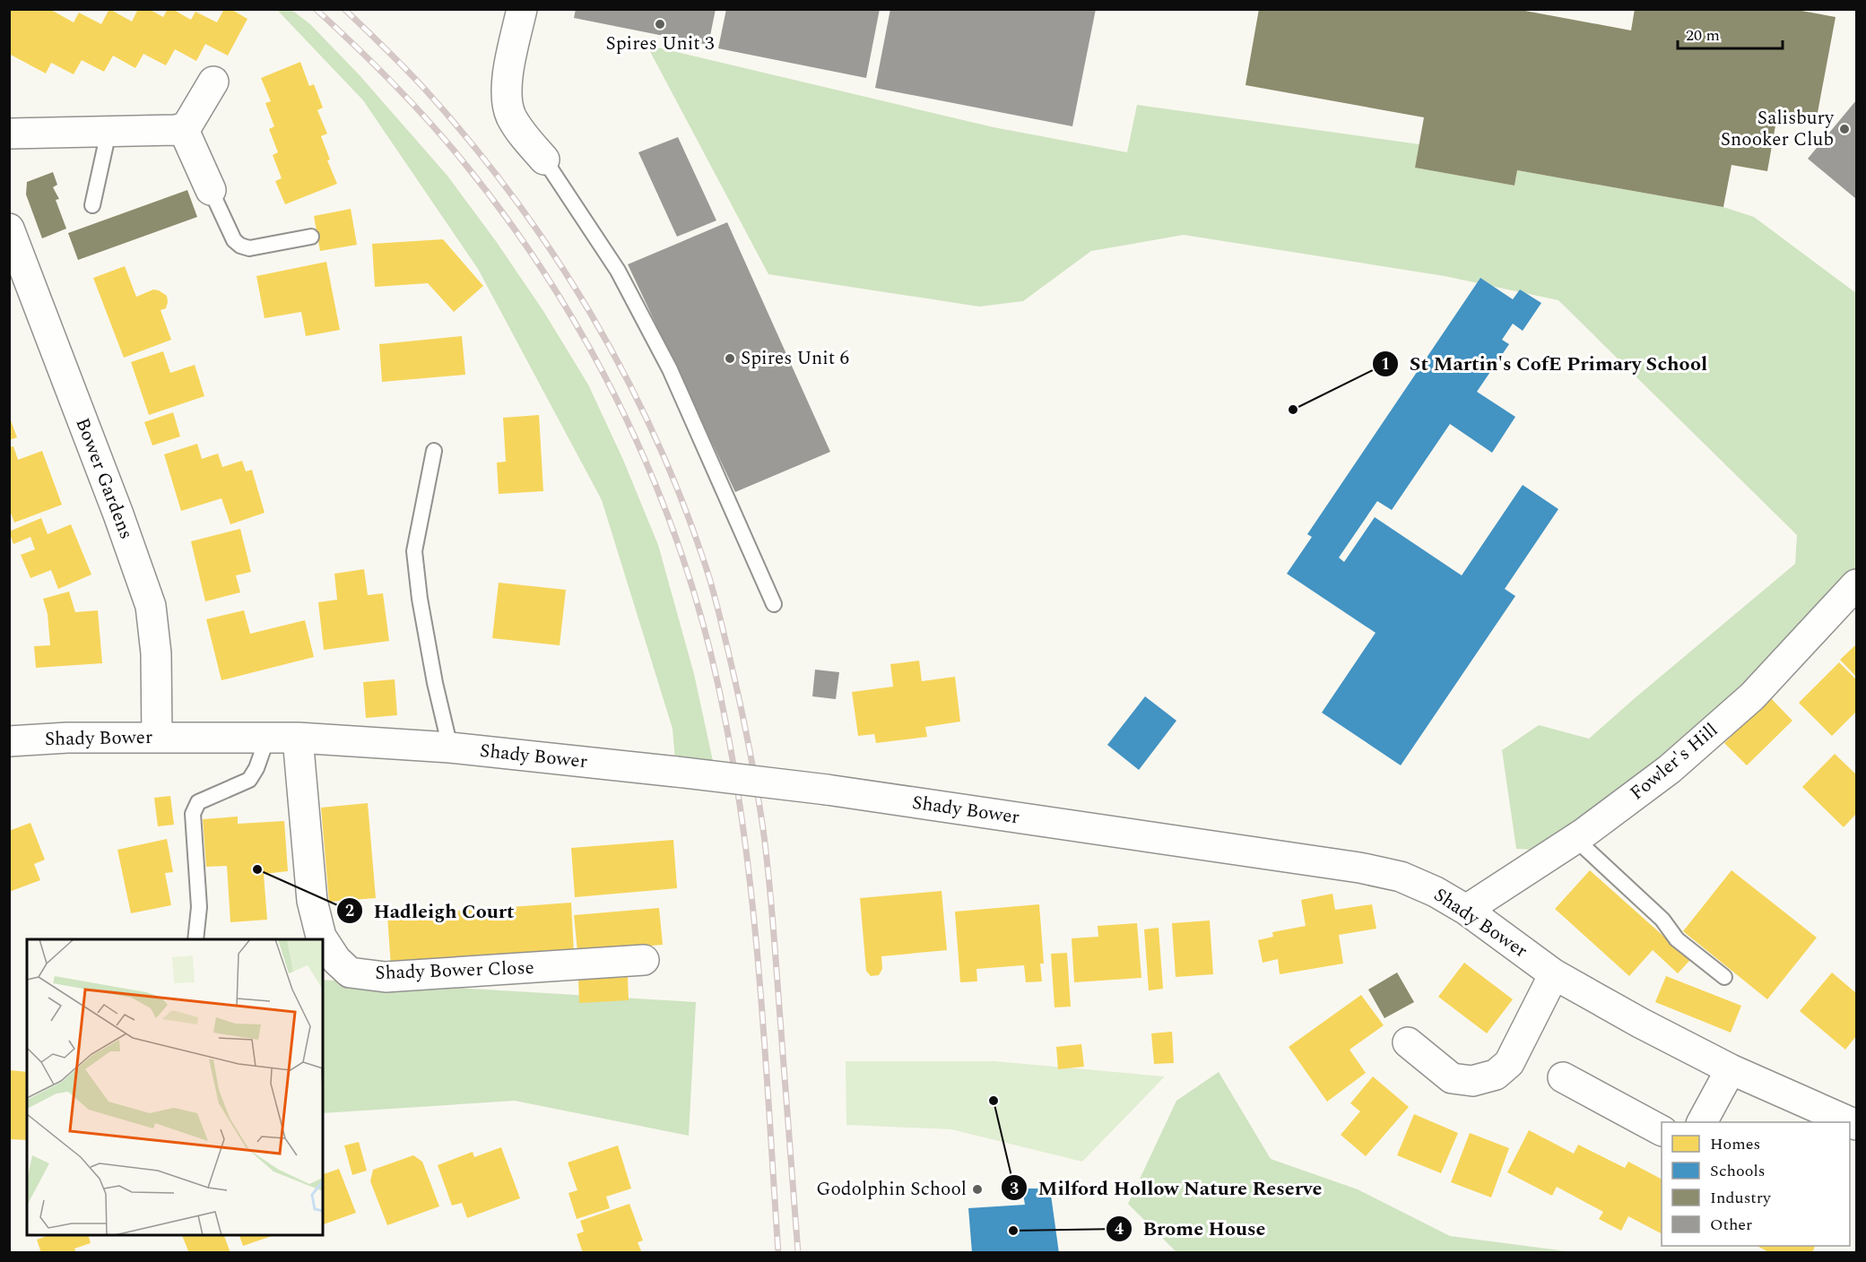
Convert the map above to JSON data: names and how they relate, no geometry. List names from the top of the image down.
{
  "streets": {
    "street": [
      "Bower Gardens",
      "Shady Bower",
      "Fowler's Hill",
      "Shady Bower Close"
    ]
  },
  "crossings": [
    ["Bower Gardens", "Shady Bower"],
    ["Shady Bower", "Fowler's Hill"],
    ["Shady Bower", "Shady Bower Close"]
  ],
  "places": [
    "Spires Unit 3",
    "Salisbury Snooker Club",
    "Spires Unit 6",
    "St Martin's CofE Primary School",
    "Hadleigh Court",
    "Milford Hollow Nature Reserve",
    "Godolphin School",
    "Brome House"
  ],
  "legend": [
    "Homes",
    "Schools",
    "Industry",
    "Other"
  ],
  "scale_bar": "20 m"
}
